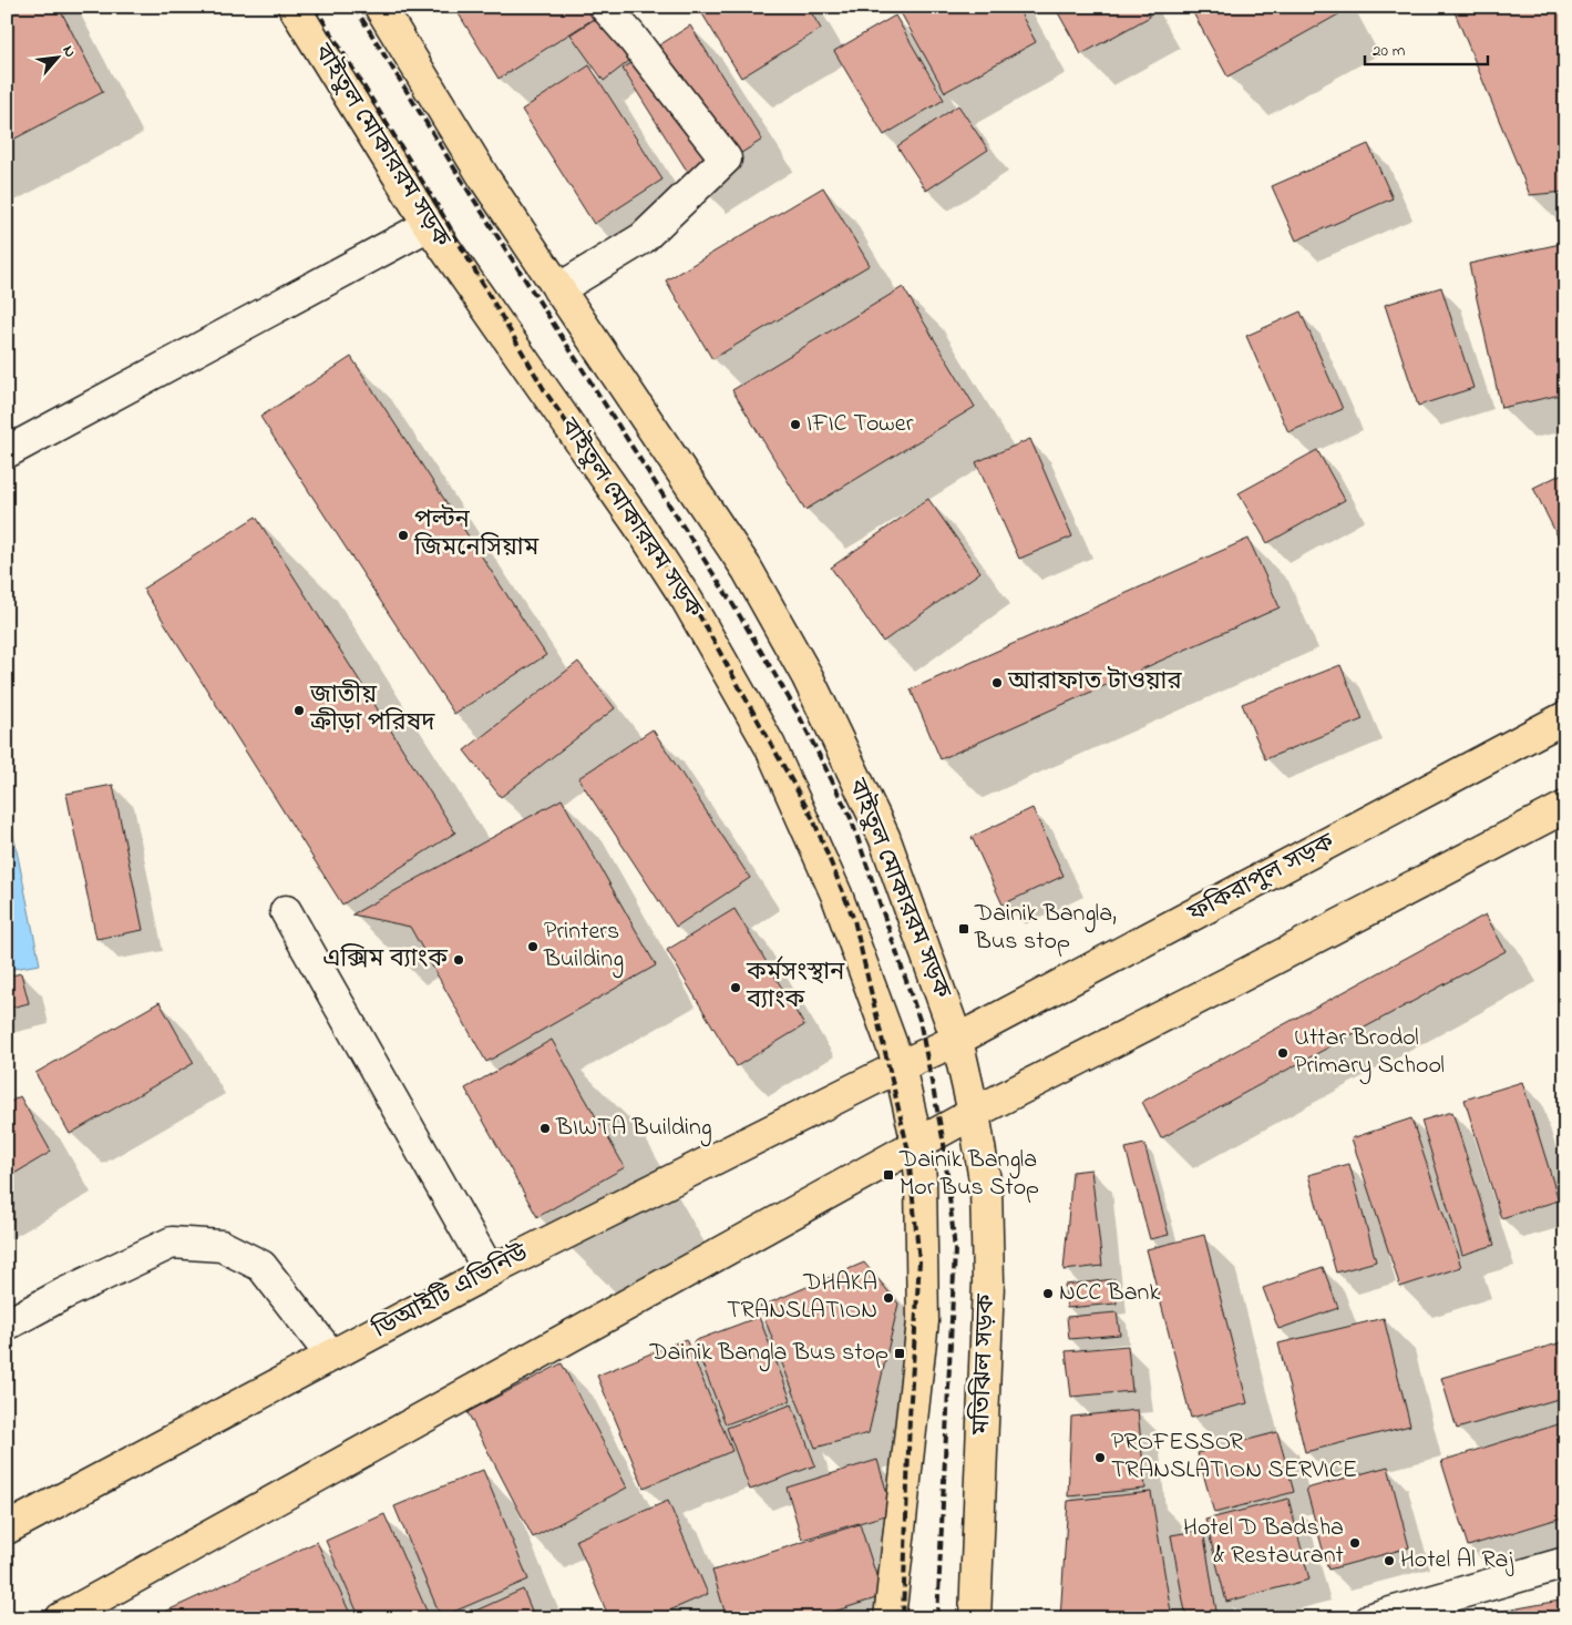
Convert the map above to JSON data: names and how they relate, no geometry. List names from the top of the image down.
{
  "streets": {
    "main road": [
      "বাইতুল মোকাররম সড়ক",
      "ফকিরাপুল সড়ক",
      "ডিআইটি এভিনিউ",
      "মতিঝিল সড়ক"
    ]
  },
  "crossings": [
    ["বাইতুল মোকাররম সড়ক", "ফকিরাপুল সড়ক"],
    ["বাইতুল মোকাররম সড়ক", "ডিআইটি এভিনিউ"],
    ["বাইতুল মোকাররম সড়ক", "মতিঝিল সড়ক"],
    ["ফকিরাপুল সড়ক", "ডিআইটি এভিনিউ"]
  ],
  "places": {
    "other": [
      "IFIC Tower",
      "পল্টন জিমনেসিয়াম",
      "আরাফাত টাওয়ার",
      "জাতীয় ক্রীড়া পরিষদ",
      "Printers Building",
      "এক্সিম ব্যাংক",
      "কর্মসংস্থান ব্যাংক",
      "Uttar Brodol Primary School",
      "BIWTA Building",
      "NCC Bank",
      "DHAKA TRANSLATION",
      "PROFESSOR TRANSLATION SERVICE",
      "Hotel D Badsha & Restaurant",
      "Hotel Al Raj"
    ],
    "transit": ["Dainik Bangla, Bus stop", "Dainik Bangla Mor Bus Stop", "Dainik Bangla Bus stop"]
  },
  "scale_bar": "20 m",
  "north": "top right"
}
